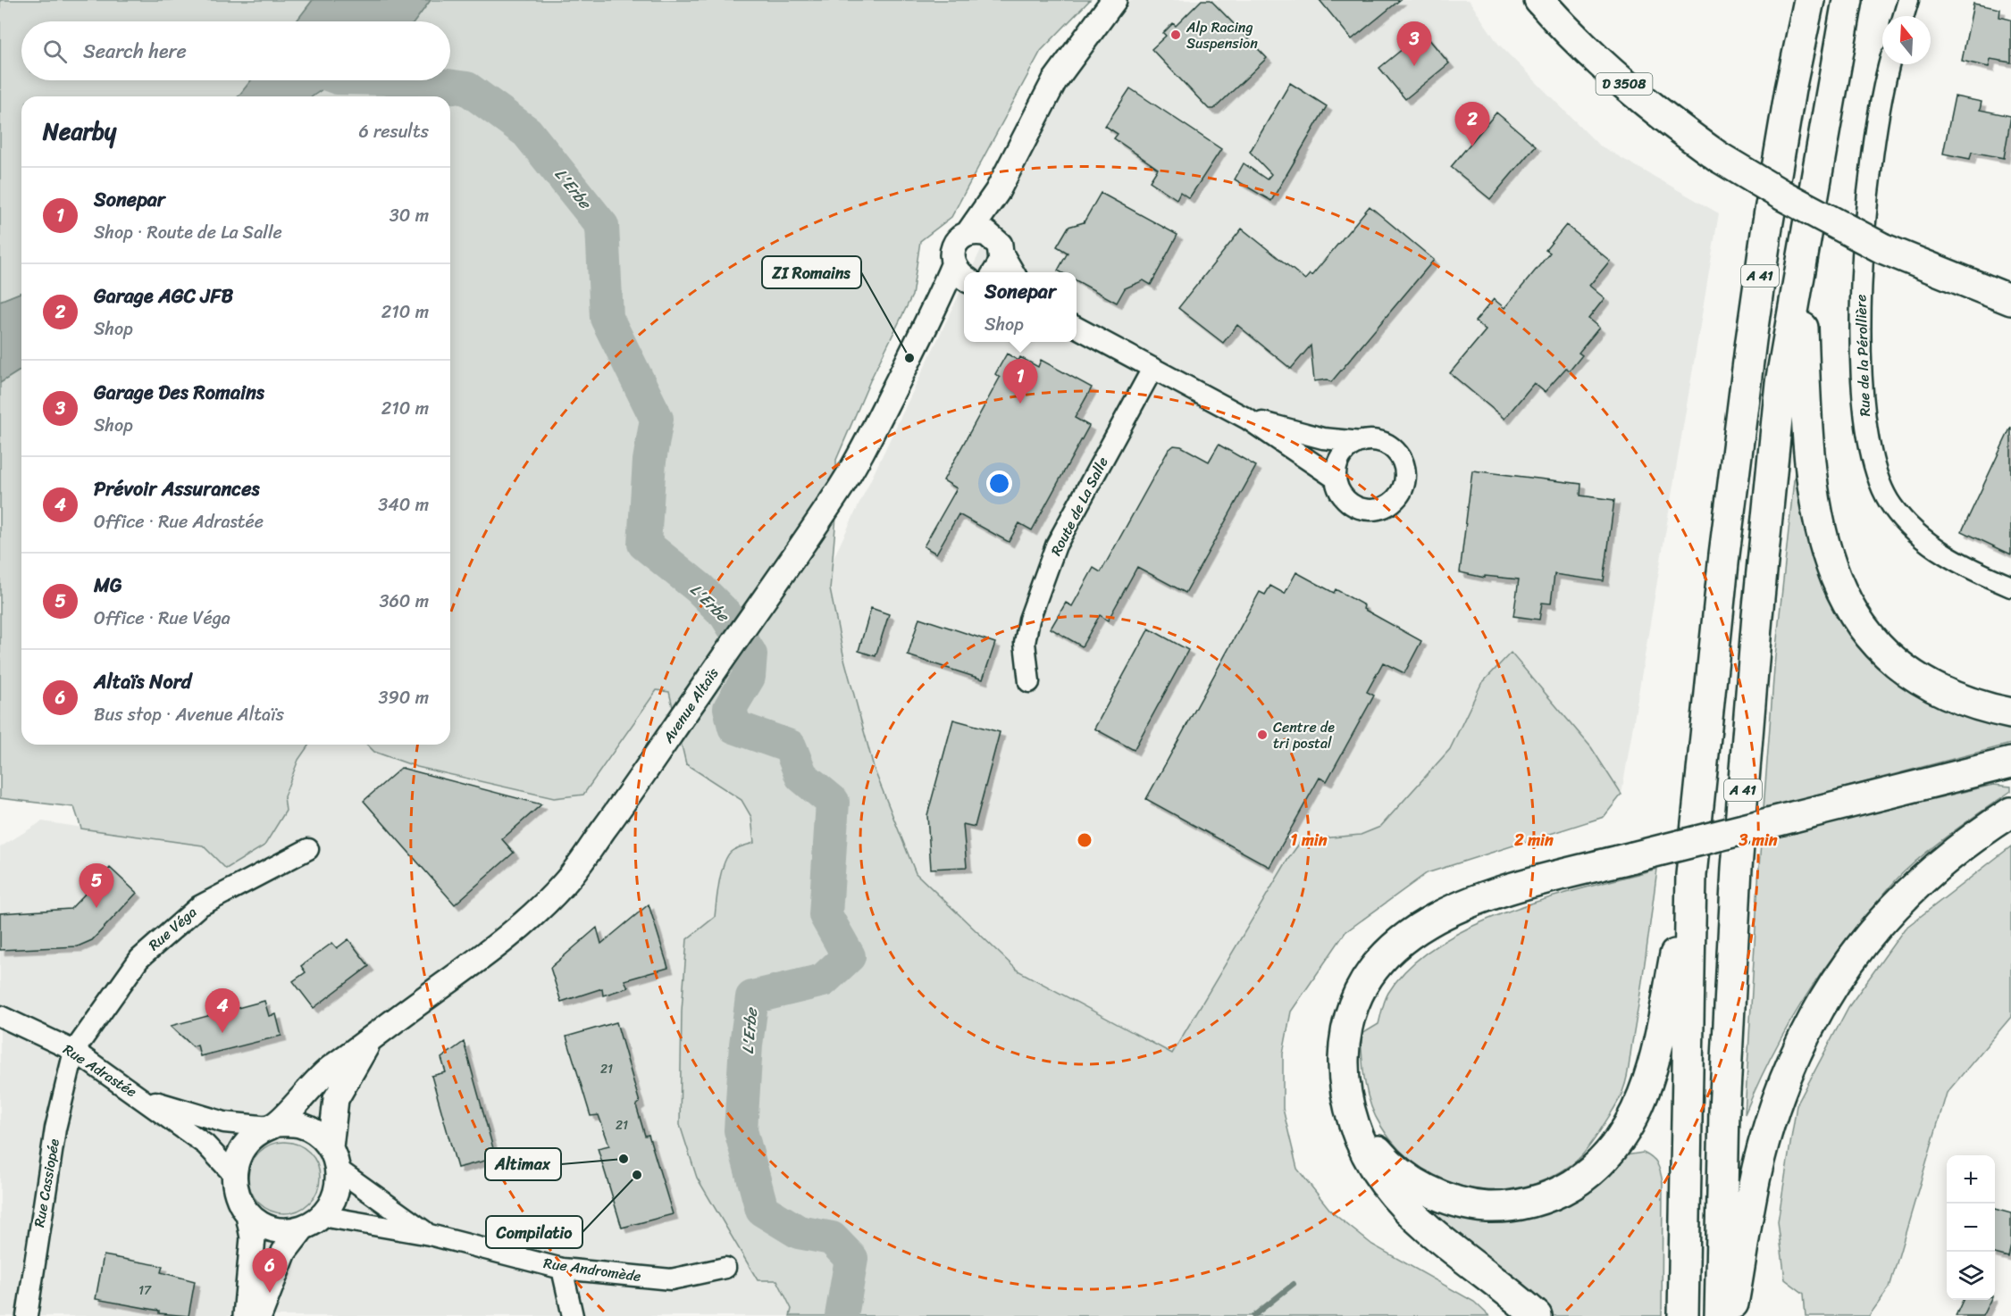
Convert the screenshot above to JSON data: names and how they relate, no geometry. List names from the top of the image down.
{
  "streets": {
    "highway": ["D 3508", "A 41"],
    "street": [
      "Rue de la Pérollière",
      "Route de La Salle",
      "Avenue Altaïs",
      "Rue Véga",
      "Rue Adrastée",
      "Rue Cassiopée",
      "Rue Andromède"
    ]
  },
  "crossings": [
    ["Avenue Altaïs", "Rue Adrastée"],
    ["Avenue Altaïs", "Rue Andromède"],
    ["Rue Véga", "Rue Adrastée"],
    ["Rue Véga", "Rue Cassiopée"],
    ["Rue Adrastée", "Rue Cassiopée"],
    ["Rue Adrastée", "Rue Andromède"]
  ],
  "water": ["L'Erbe"],
  "places": [
    "Alp Racing Suspension",
    "ZI Romains",
    "Centre de tri postal",
    "Altimax",
    "Compilatio"
  ],
  "house_numbers": ["21", "21", "17"],
  "north": "top",
  "page": {
    "pins": [
      "3",
      "2",
      "1",
      "5",
      "4",
      "6"
    ],
    "search": "Search here",
    "heading": ["Nearby", "6 results"],
    "list": [
      {
        "mark": "1",
        "name": "Sonepar",
        "note": "Shop · Route de La Salle",
        "value": "30 m"
      },
      {
        "mark": "2",
        "name": "Garage AGC JFB",
        "note": "Shop",
        "value": "210 m"
      },
      {
        "mark": "3",
        "name": "Garage Des Romains",
        "note": "Shop",
        "value": "210 m"
      },
      {
        "mark": "4",
        "name": "Prévoir Assurances",
        "note": "Office · Rue Adrastée",
        "value": "340 m"
      },
      {
        "mark": "5",
        "name": "MG",
        "note": "Office · Rue Véga",
        "value": "360 m"
      },
      {
        "mark": "6",
        "name": "Altaïs Nord",
        "note": "Bus stop · Avenue Altaïs",
        "value": "390 m"
      }
    ],
    "popup": ["Sonepar", "Shop"],
    "map_buttons": ["+", "−"]
  },
  "rings": ["1 min", "2 min", "3 min"]
}
